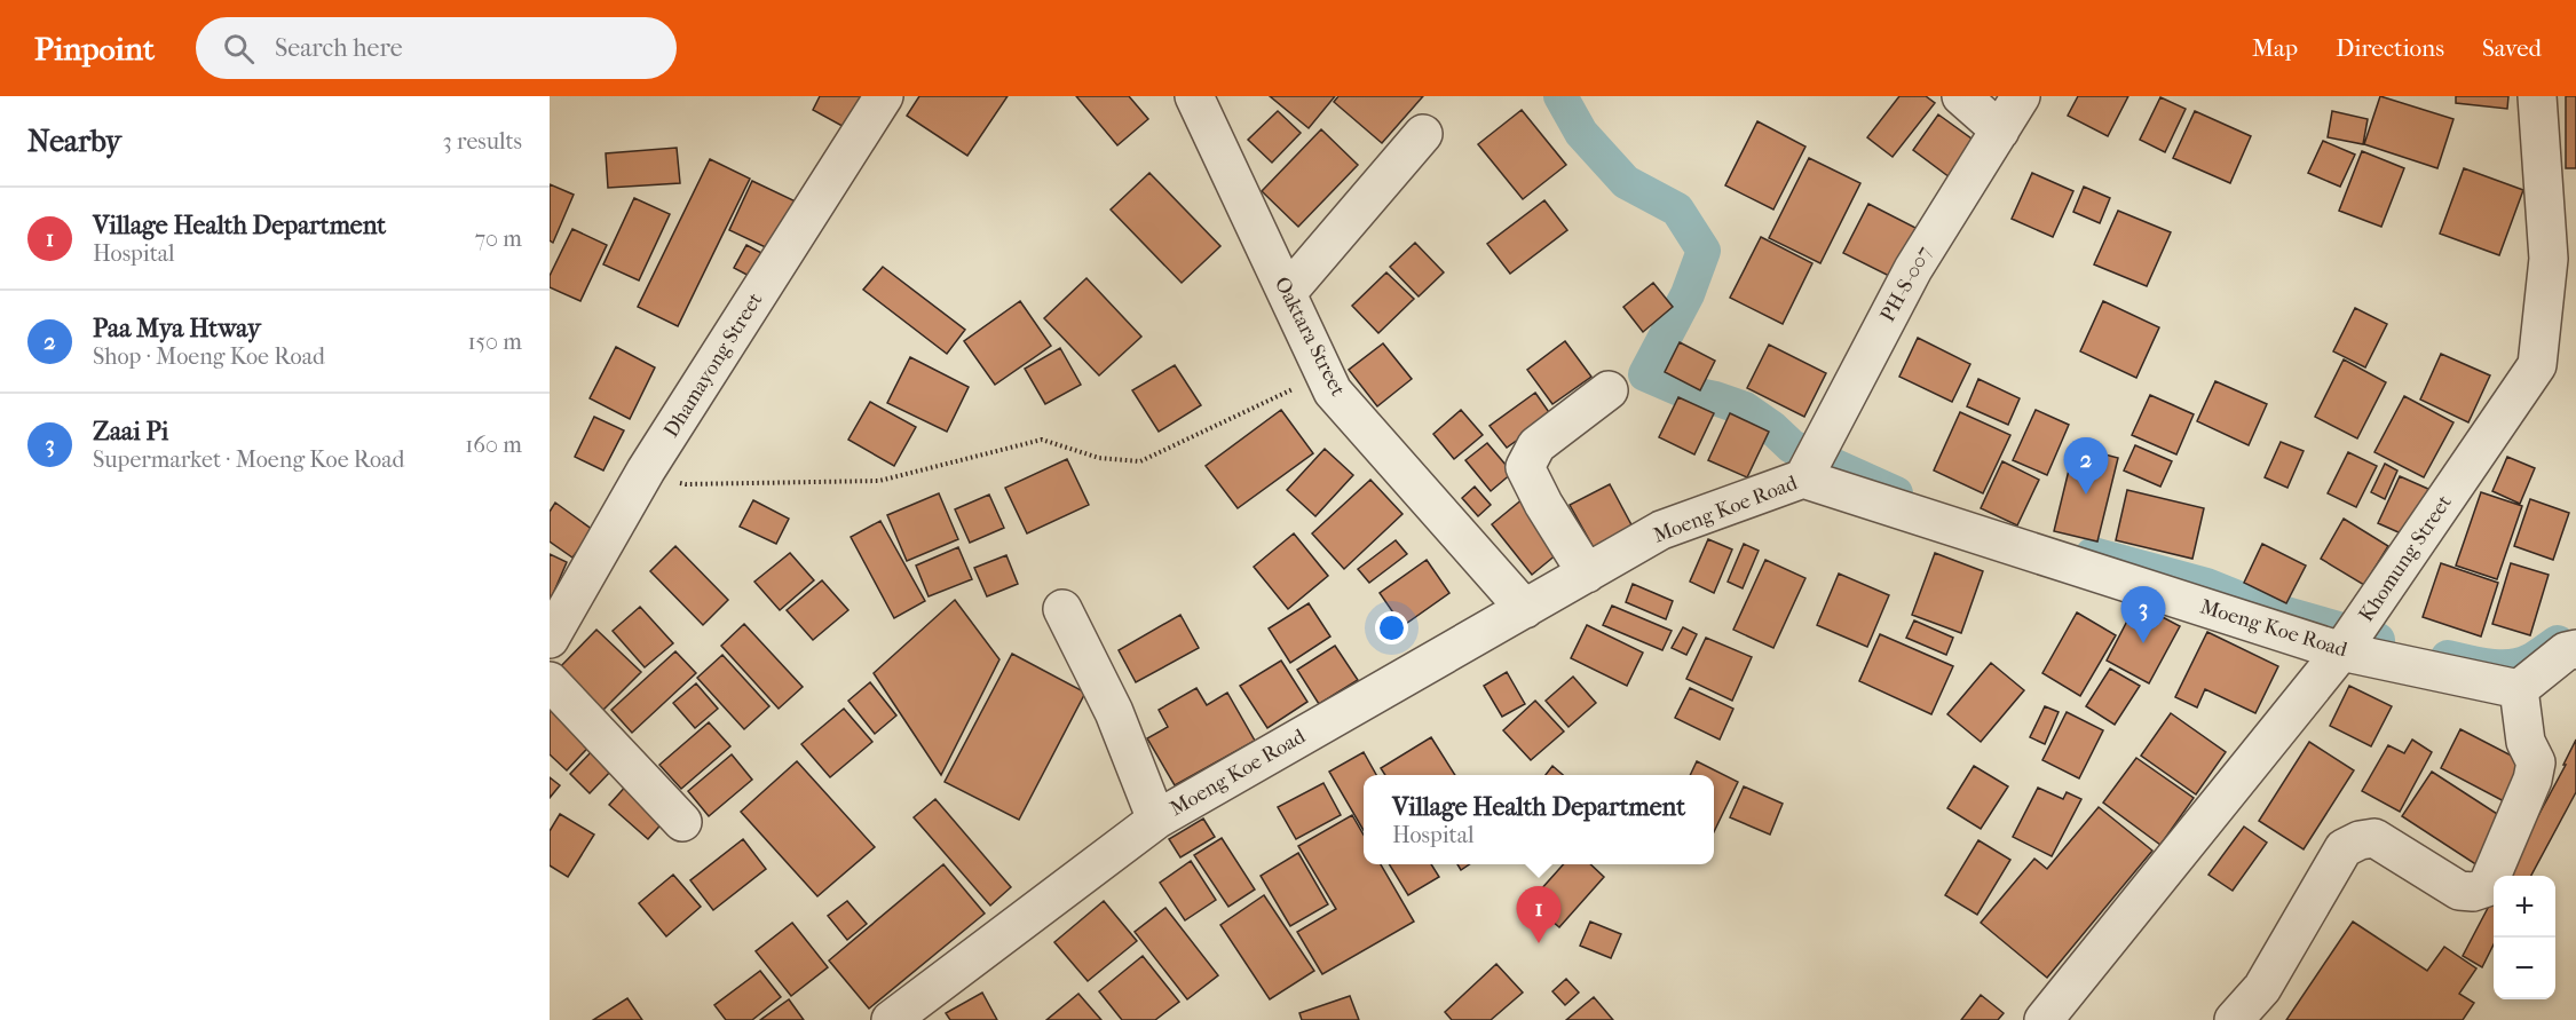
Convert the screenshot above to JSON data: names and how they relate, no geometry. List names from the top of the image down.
{
  "streets": {
    "street": [
      "PH-S-007",
      "Oaktara Street",
      "Dhamayong Street",
      "Moeng Koe Road",
      "Khomung Street"
    ]
  },
  "crossings": [
    ["PH-S-007", "Moeng Koe Road"],
    ["Oaktara Street", "Moeng Koe Road"],
    ["Moeng Koe Road", "Khomung Street"]
  ],
  "page": {
    "header": "Pinpoint",
    "search": "Search here",
    "nav": ["Map", "Directions", "Saved"],
    "heading": ["Nearby", "3 results"],
    "list": [
      {
        "mark": "1",
        "name": "Village Health Department",
        "note": "Hospital",
        "value": "70 m"
      },
      {
        "mark": "2",
        "name": "Paa Mya Htway",
        "note": "Shop · Moeng Koe Road",
        "value": "150 m"
      },
      {
        "mark": "3",
        "name": "Zaai Pi",
        "note": "Supermarket · Moeng Koe Road",
        "value": "160 m"
      }
    ],
    "pins": ["2", "3", "1"],
    "popup": ["Village Health Department", "Hospital"],
    "map_buttons": ["+", "−"]
  }
}
